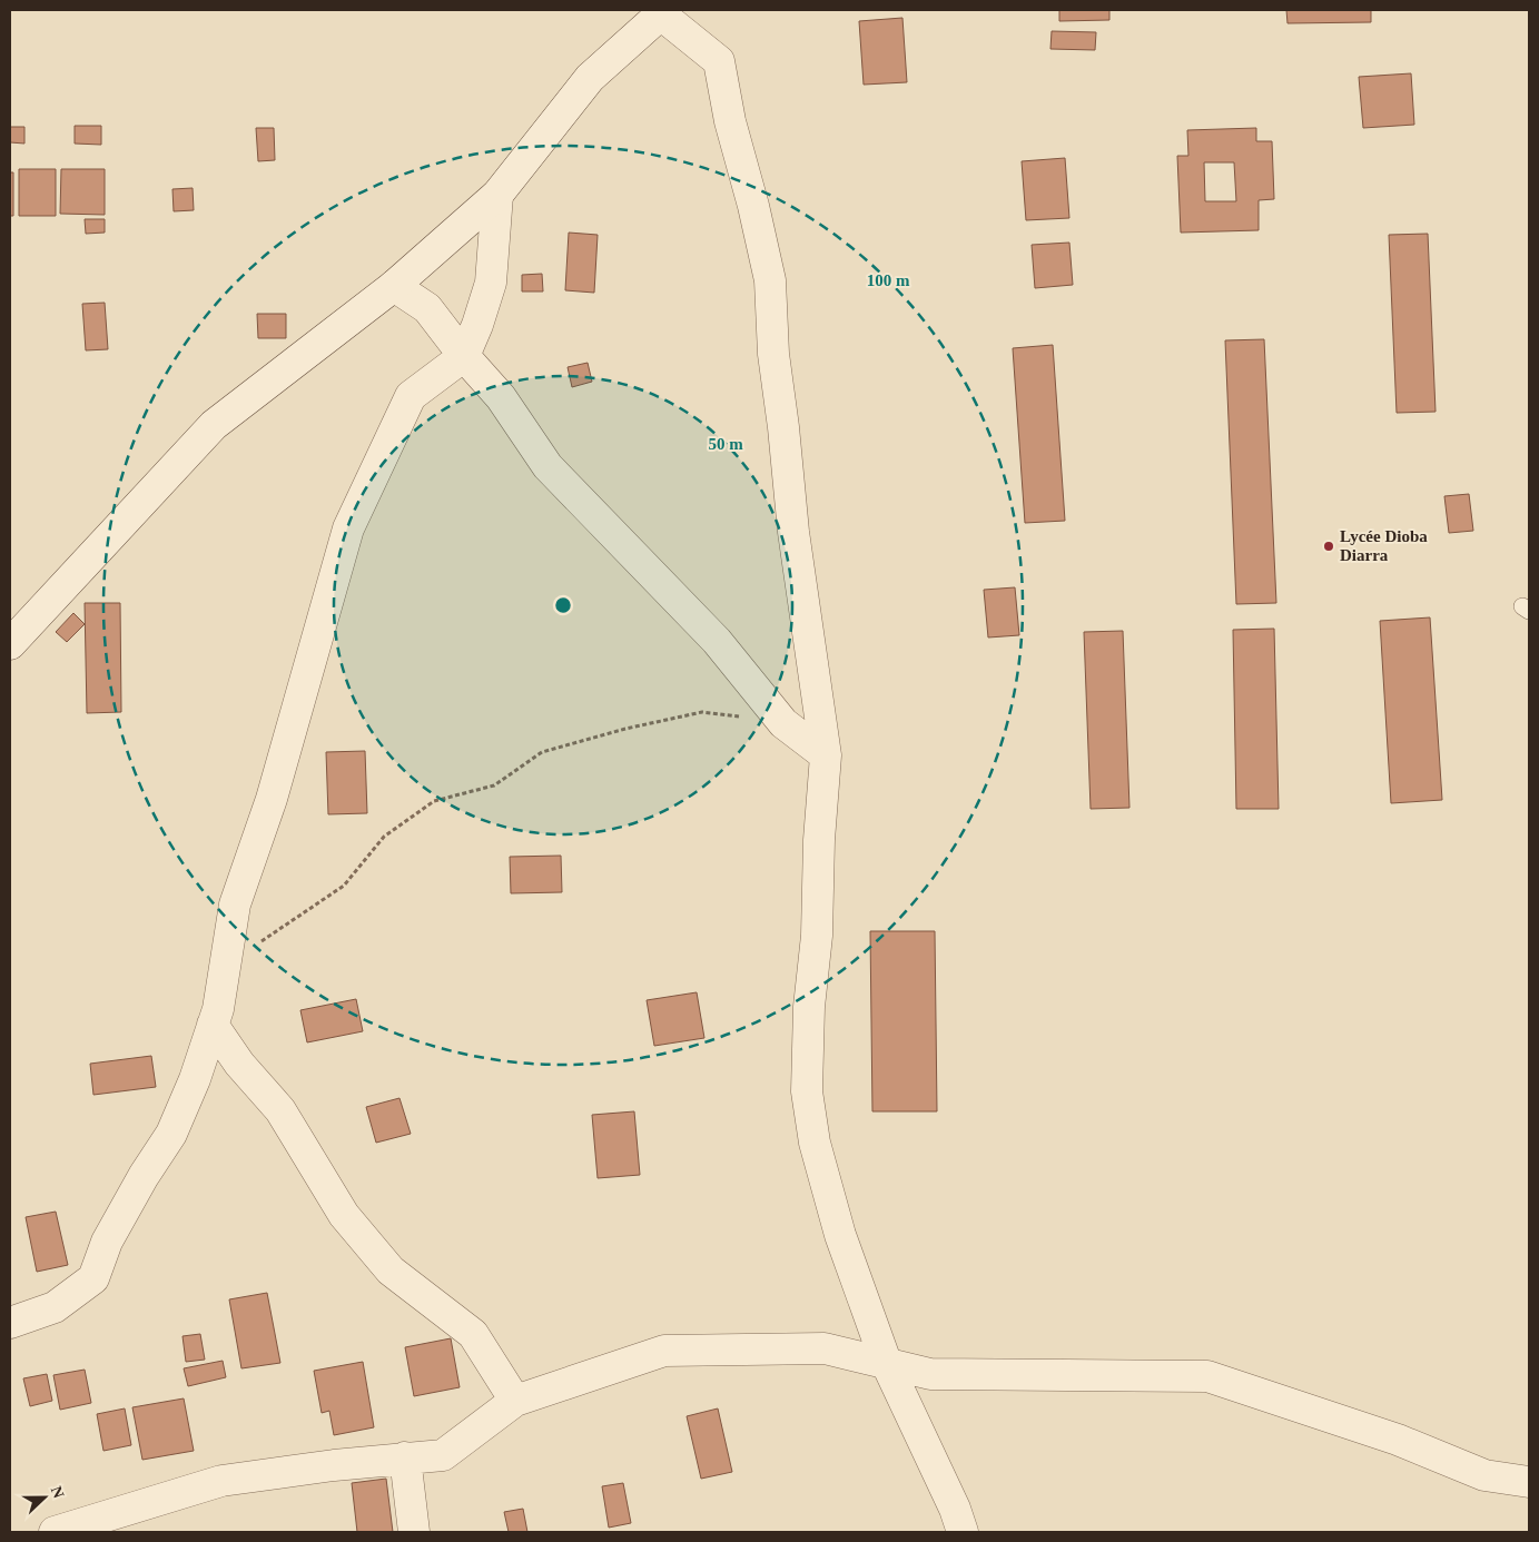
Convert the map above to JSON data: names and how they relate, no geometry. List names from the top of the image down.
{
  "places": ["Lycée Dioba Diarra"],
  "north": "right",
  "rings": ["100 m", "50 m"]
}
